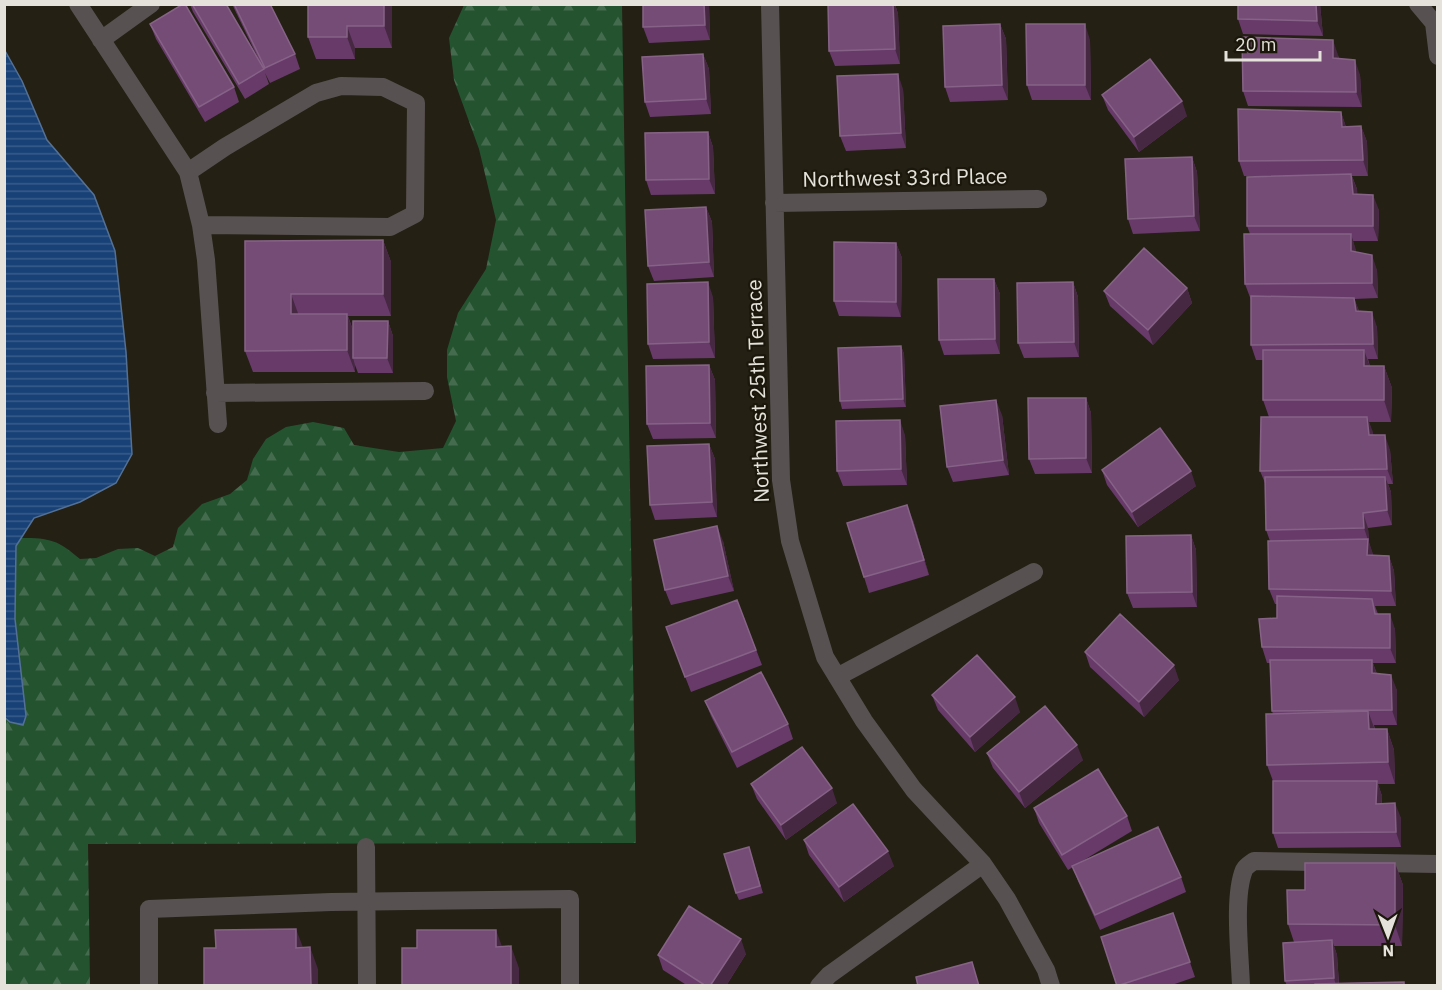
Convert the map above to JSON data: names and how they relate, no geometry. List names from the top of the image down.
{
  "streets": {
    "street": ["Northwest 33rd Place", "Northwest 25th Terrace"]
  },
  "crossings": [
    ["Northwest 33rd Place", "Northwest 25th Terrace"]
  ],
  "scale_bar": "20 m",
  "north": "bottom"
}
